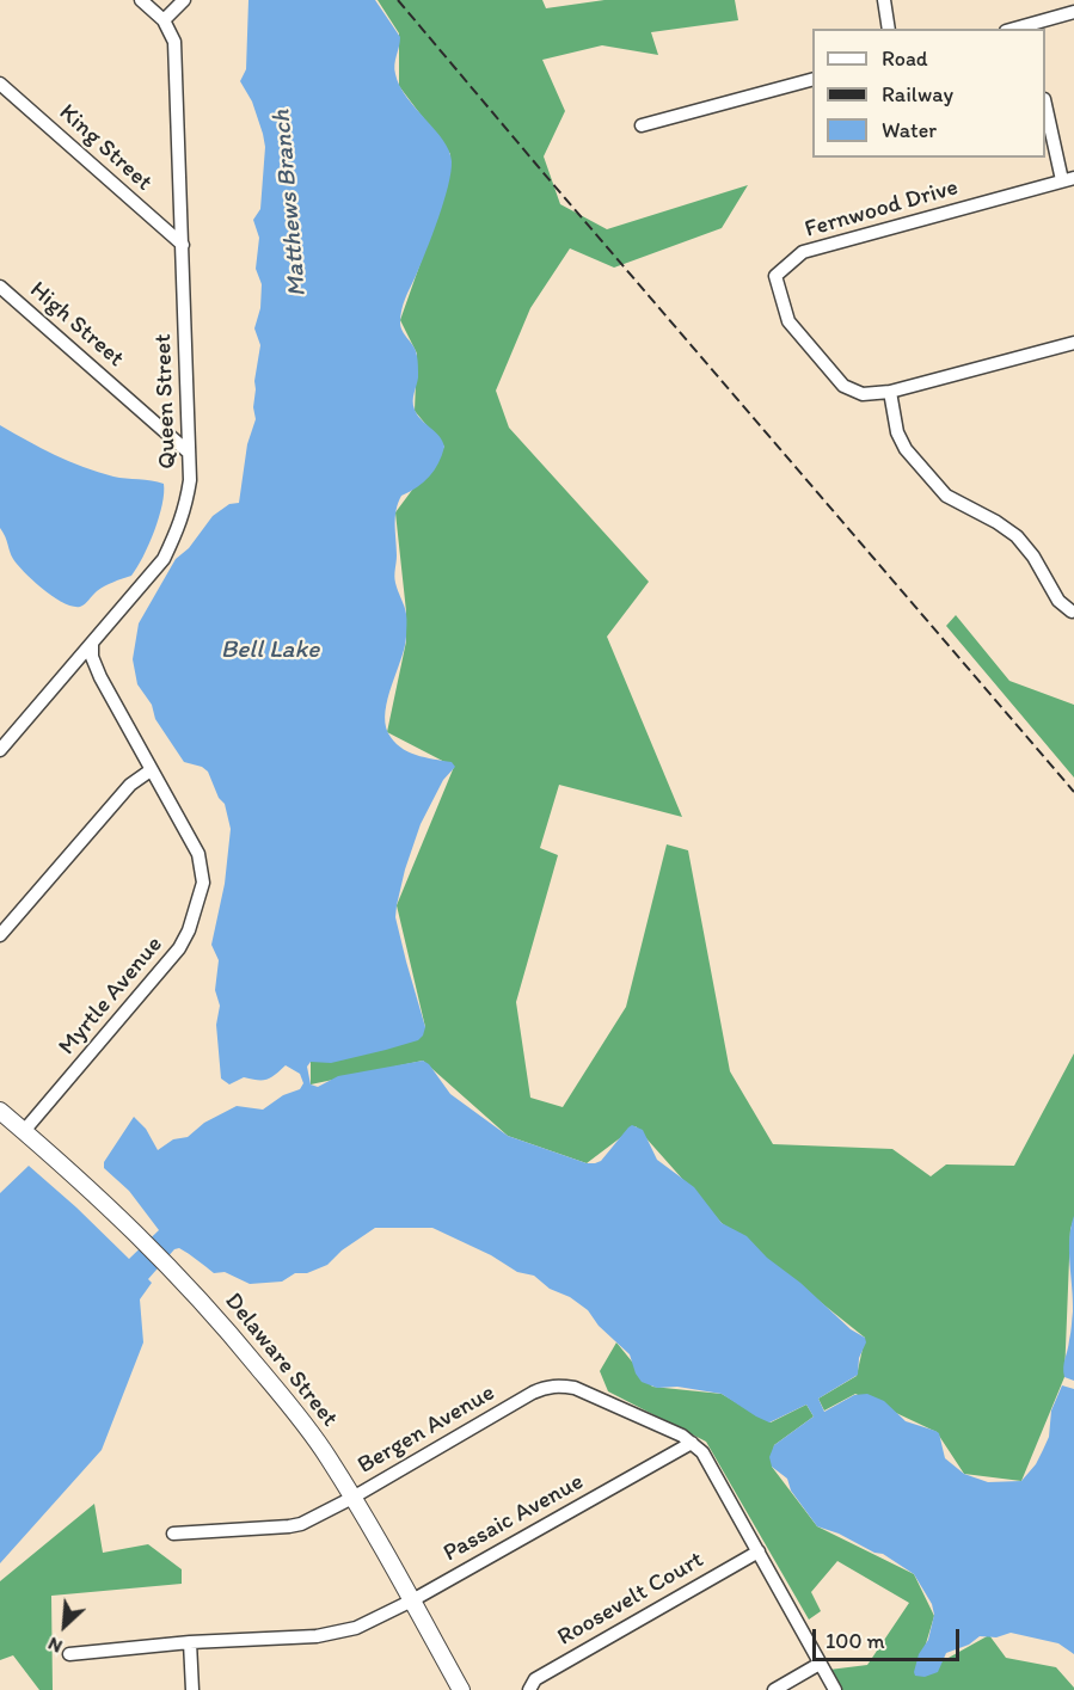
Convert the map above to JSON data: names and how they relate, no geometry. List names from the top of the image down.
{
  "streets": {
    "main road": ["Delaware Street"],
    "street": [
      "King Street",
      "Fernwood Drive",
      "High Street",
      "Queen Street",
      "Myrtle Avenue",
      "Bergen Avenue",
      "Passaic Avenue",
      "Roosevelt Court"
    ]
  },
  "crossings": [
    ["King Street", "Queen Street"],
    ["High Street", "Queen Street"],
    ["Queen Street", "Myrtle Avenue"],
    ["Myrtle Avenue", "Delaware Street"],
    ["Delaware Street", "Bergen Avenue"],
    ["Delaware Street", "Passaic Avenue"],
    ["Bergen Avenue", "Passaic Avenue"]
  ],
  "water": ["Matthews Branch", "Bell Lake"],
  "legend": ["Road", "Railway", "Water"],
  "scale_bar": "100 m",
  "north": "bottom left"
}
